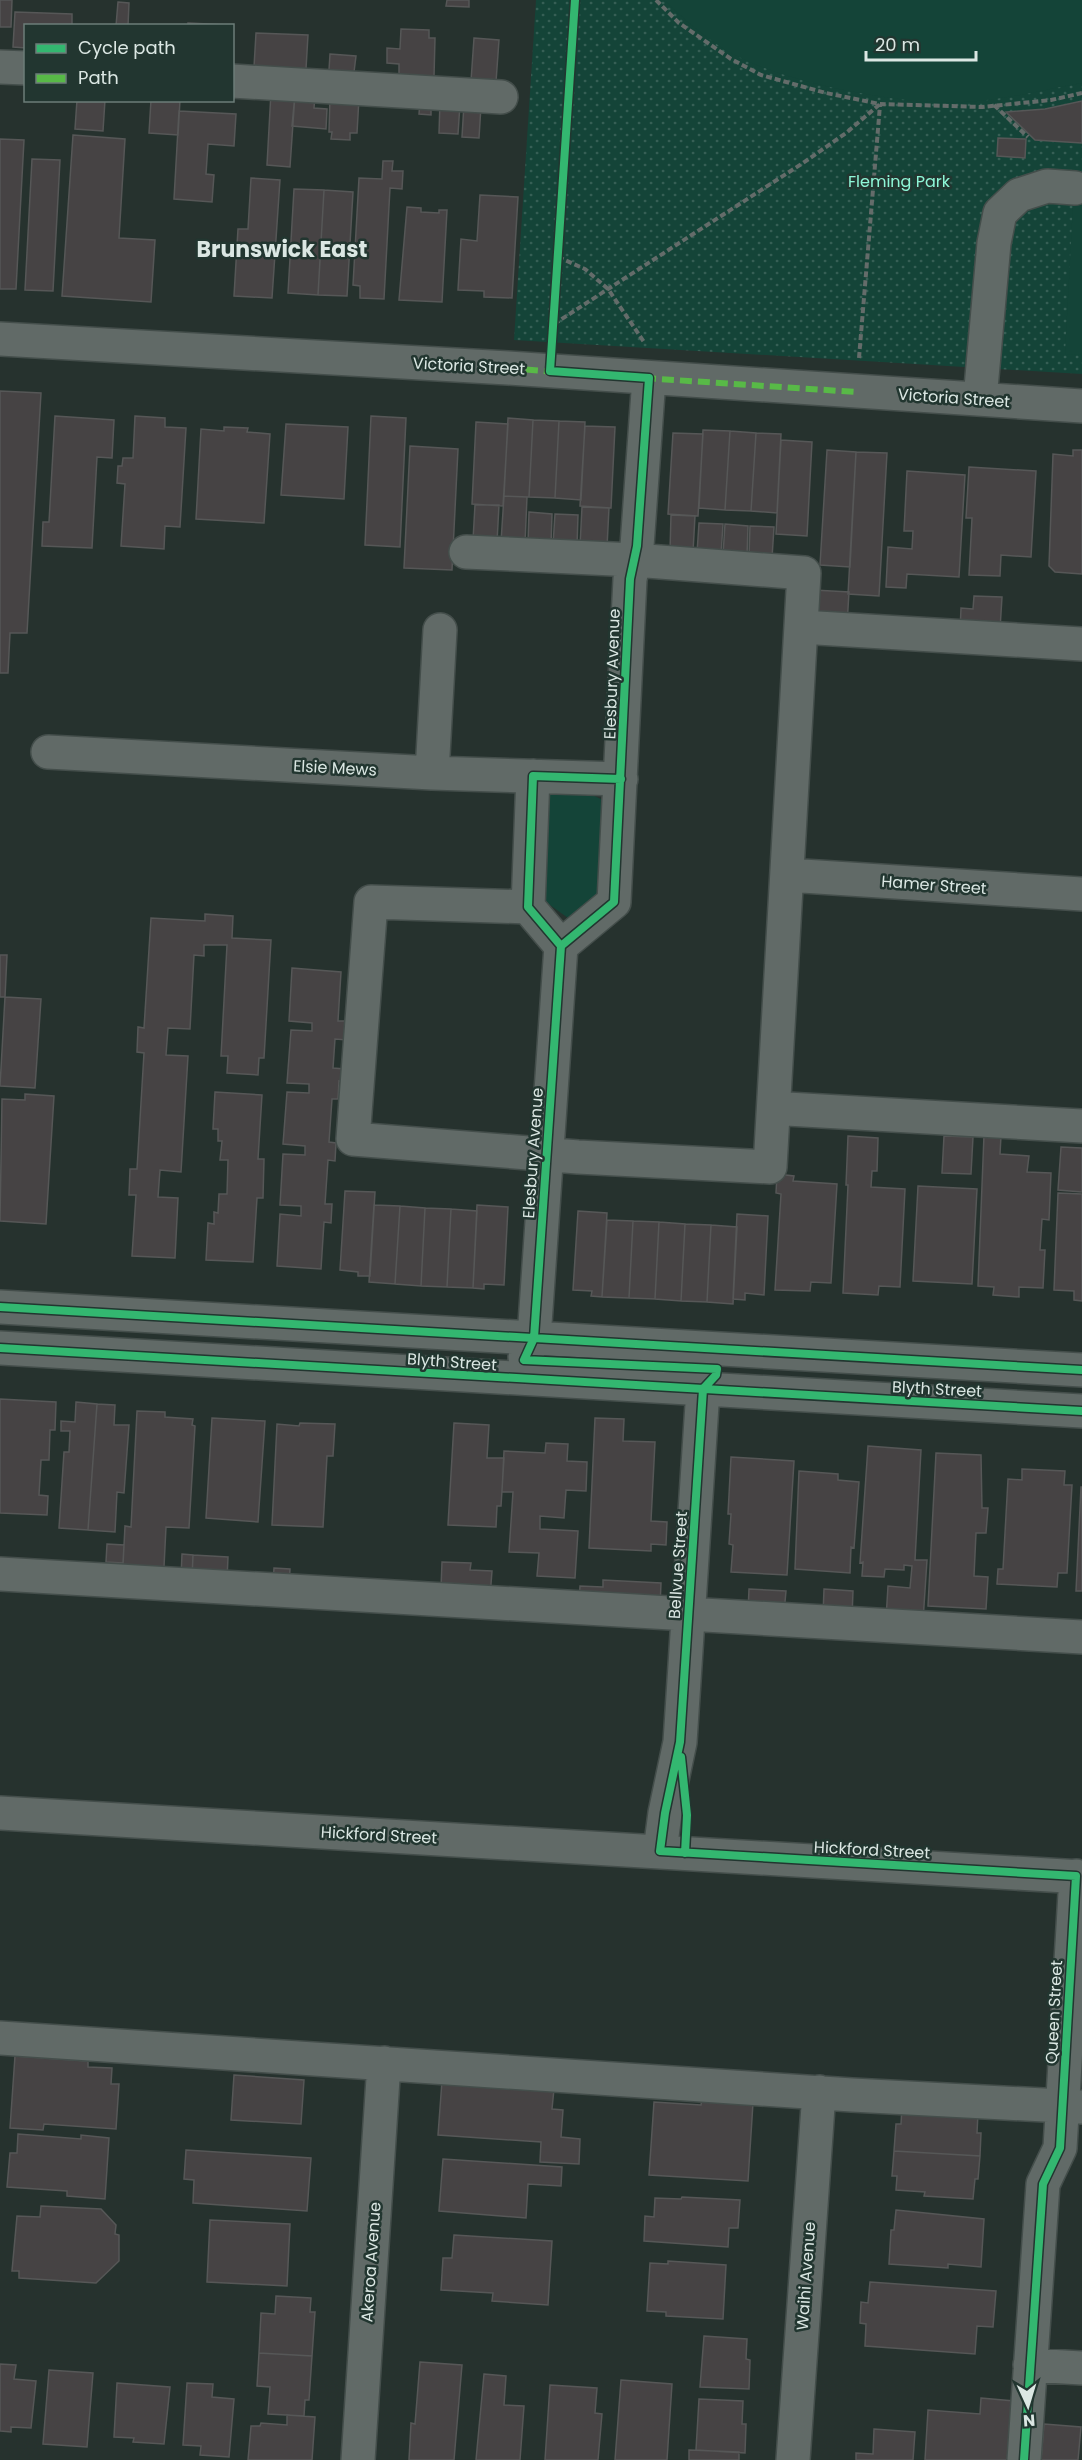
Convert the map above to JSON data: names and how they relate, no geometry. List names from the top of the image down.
{
  "streets": {
    "street": [
      "Victoria Street",
      "Elesbury Avenue",
      "Elsie Mews",
      "Hamer Street",
      "Blyth Street",
      "Bellvue Street",
      "Hickford Street",
      "Queen Street",
      "Akeroa Avenue",
      "Waihi Avenue"
    ]
  },
  "crossings": [
    ["Victoria Street", "Elesbury Avenue"],
    ["Elesbury Avenue", "Elsie Mews"],
    ["Elesbury Avenue", "Blyth Street"],
    ["Blyth Street", "Bellvue Street"],
    ["Bellvue Street", "Hickford Street"],
    ["Hickford Street", "Queen Street"]
  ],
  "districts": ["Brunswick East"],
  "parks": ["Fleming Park"],
  "legend": ["Cycle path", "Path"],
  "scale_bar": "20 m",
  "north": "bottom"
}
